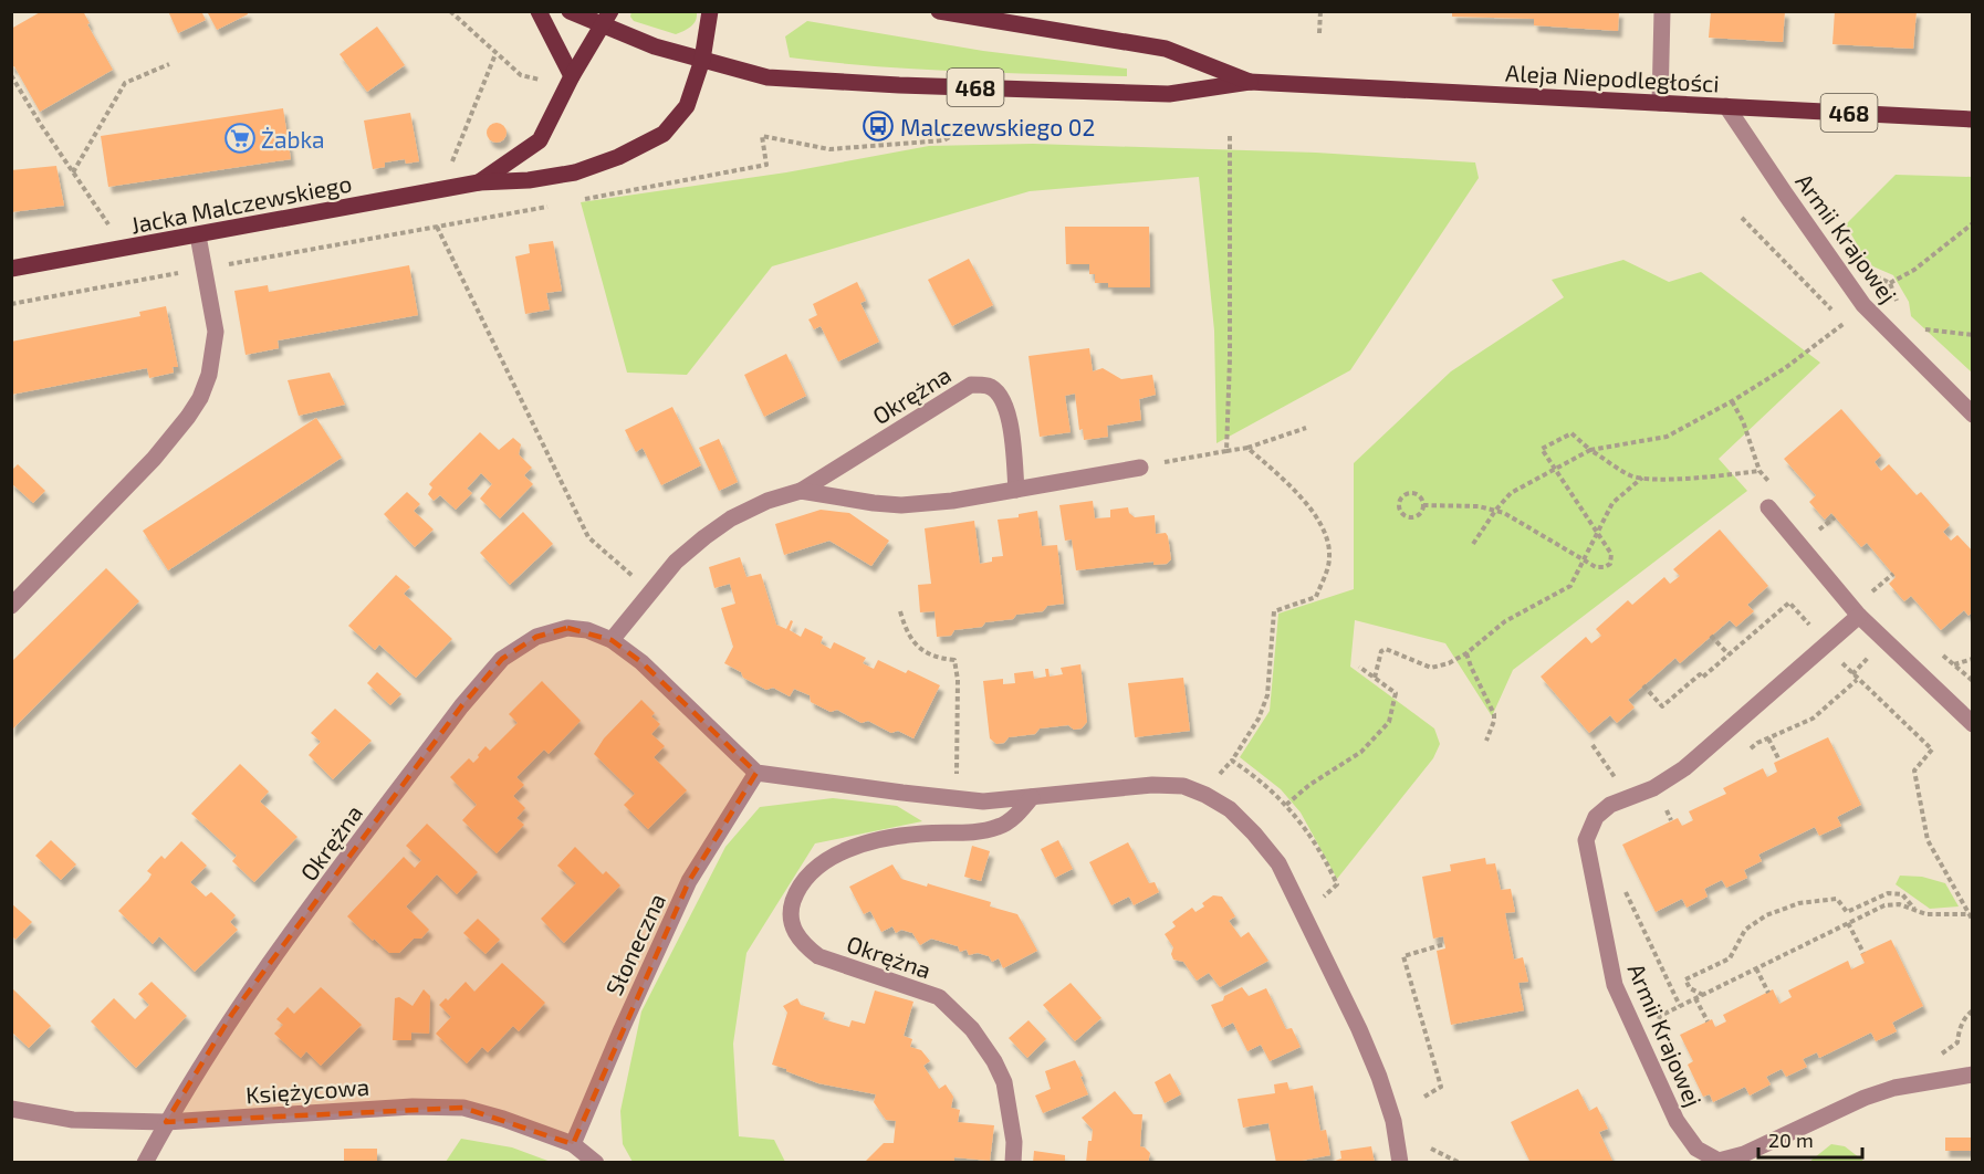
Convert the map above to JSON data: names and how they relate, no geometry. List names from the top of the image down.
{
  "streets": {
    "main road": ["Aleja Niepodległości", "468", "Jacka Malczewskiego"],
    "street": [
      "Armii Krajowej",
      "Okrężna",
      "Słoneczna",
      "Księżycowa"
    ]
  },
  "crossings": [
    ["Aleja Niepodległości", "Jacka Malczewskiego"],
    ["Aleja Niepodległości", "Armii Krajowej"],
    ["Okrężna", "Słoneczna"],
    ["Okrężna", "Księżycowa"],
    ["Słoneczna", "Księżycowa"]
  ],
  "places": {
    "bus stop": ["Malczewskiego 02"],
    "supermarket": ["Żabka"]
  },
  "scale_bar": "20 m"
}
